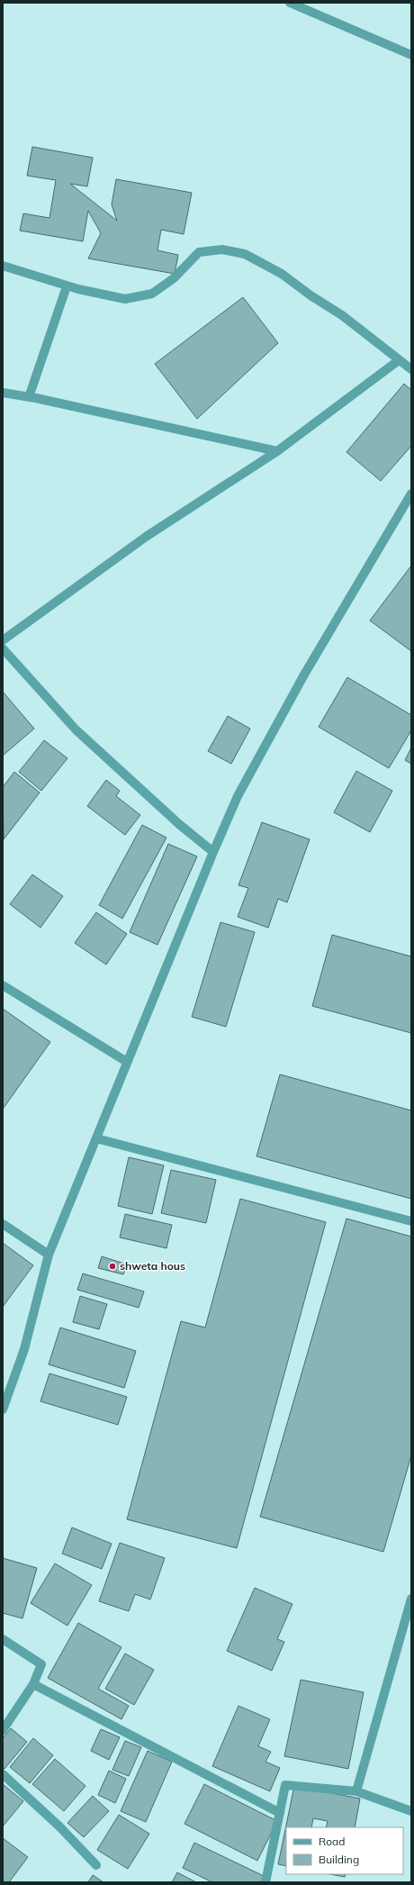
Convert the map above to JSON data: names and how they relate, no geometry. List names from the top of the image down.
{
  "places": ["shweta hous"],
  "legend": ["Road", "Building"]
}
